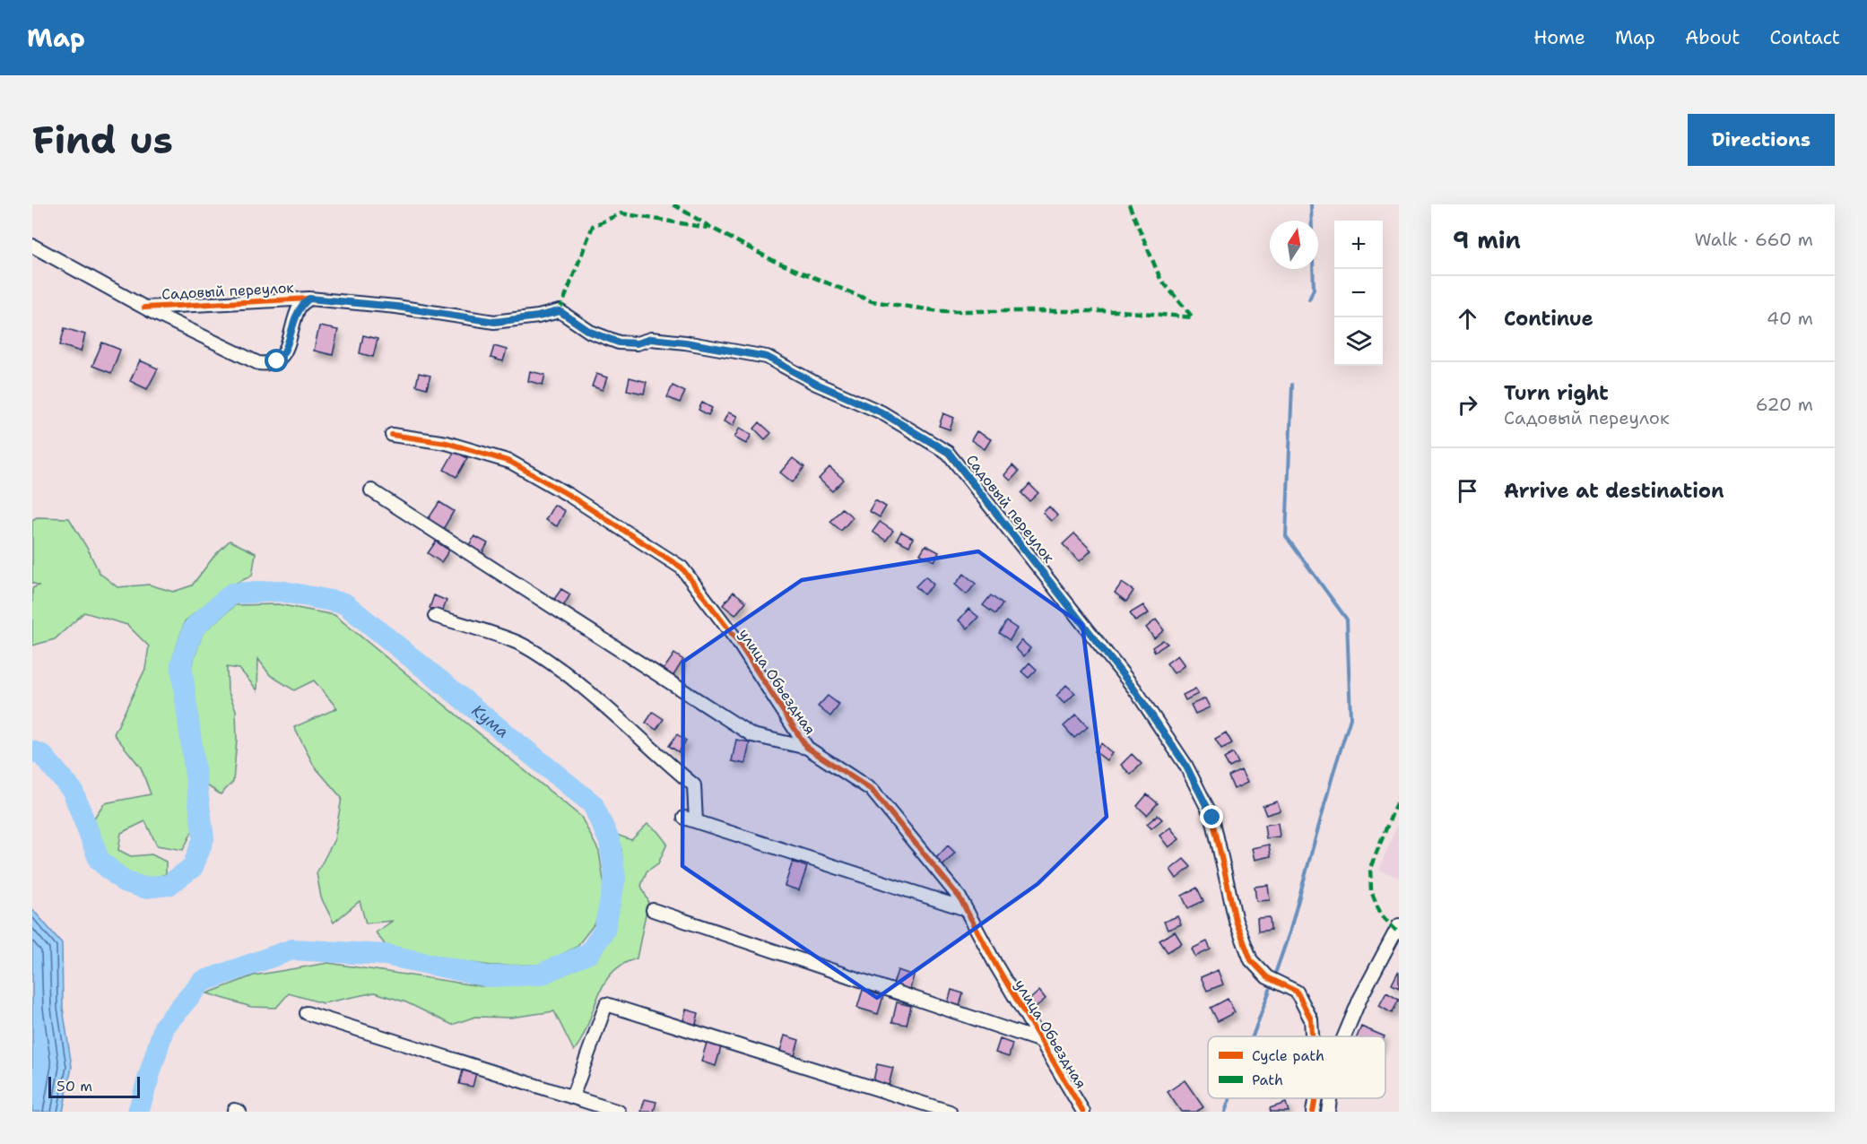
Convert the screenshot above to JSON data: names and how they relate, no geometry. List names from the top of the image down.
{
  "streets": {
    "street": ["Садовый переулок", "улица Обьездная"]
  },
  "water": ["Кума"],
  "legend": ["Cycle path", "Path"],
  "scale_bar": "50 m",
  "north": "top",
  "page": {
    "header": "Map",
    "nav": [
      "Home",
      "Map",
      "About",
      "Contact"
    ],
    "buttons": "Directions",
    "title": "Find us",
    "heading": ["9 min", "Walk · 660 m"],
    "map_buttons": ["+", "−"],
    "list": [
      ["Continue", "40 m"],
      ["Turn right", "Садовый переулок", "620 m"],
      "Arrive at destination"
    ],
    "scale": "50 m"
  }
}
